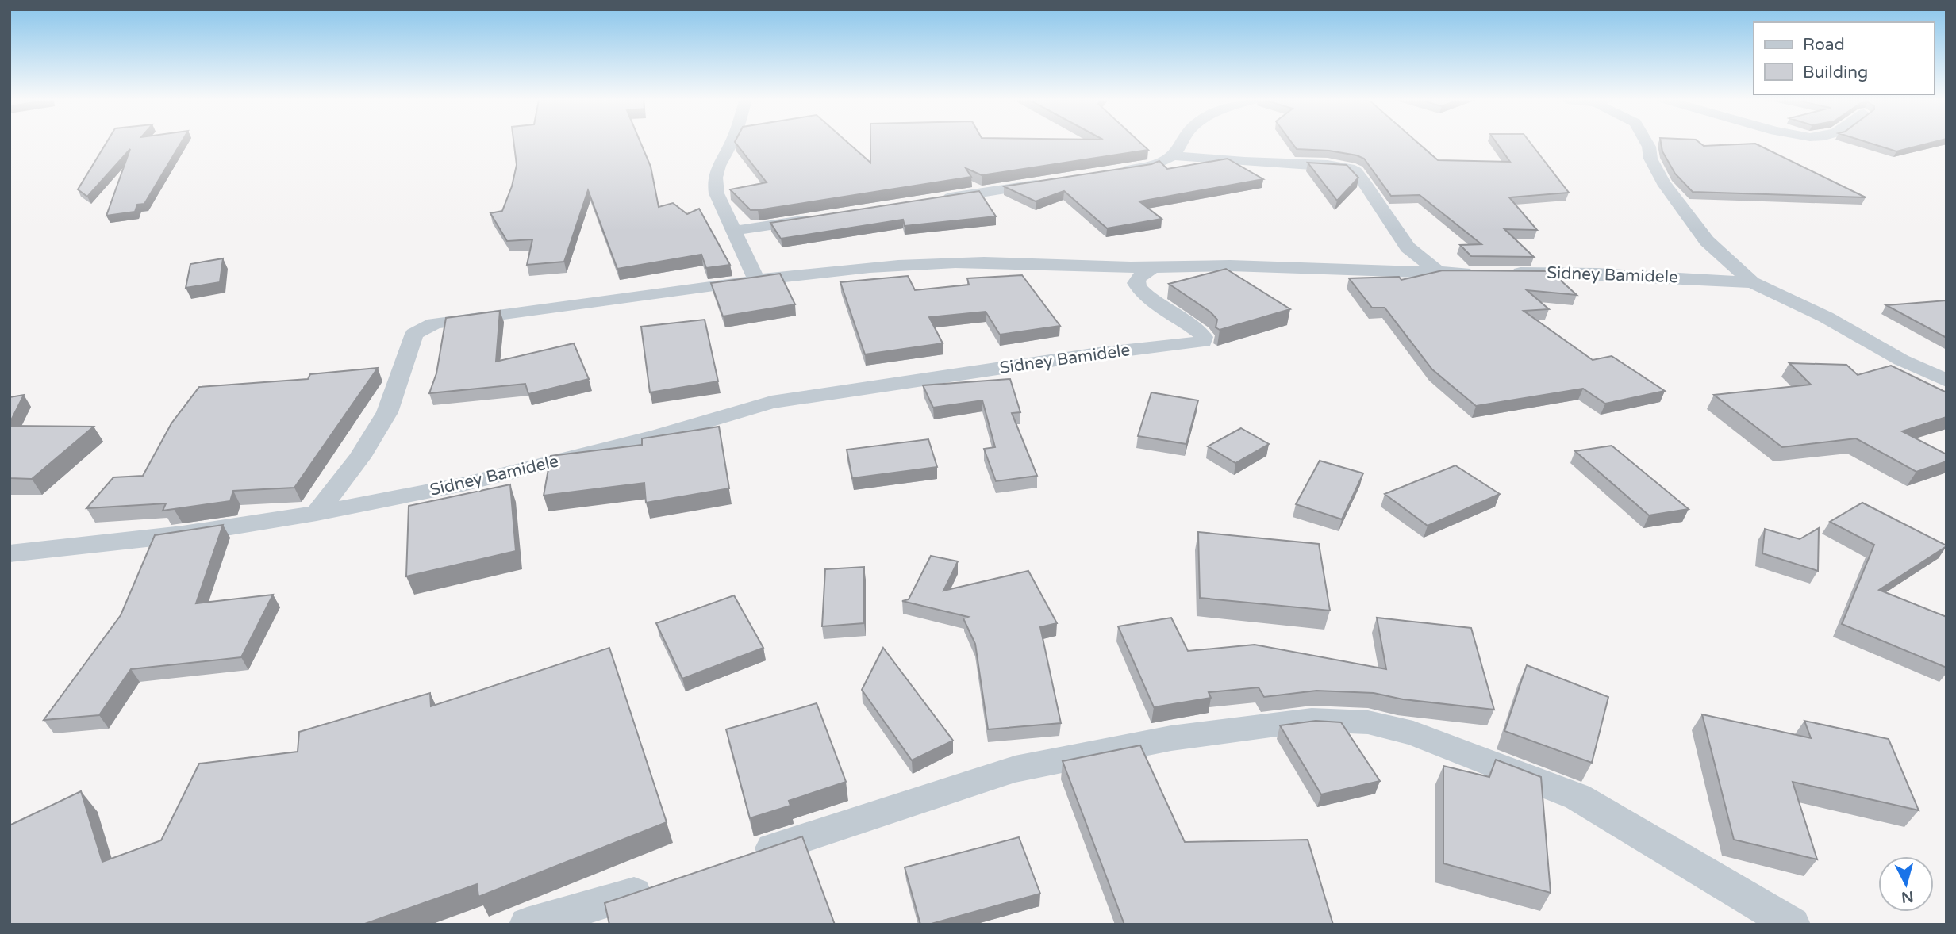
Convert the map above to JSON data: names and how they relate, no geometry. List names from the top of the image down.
{
  "streets": {
    "street": ["Sidney Bamidele"]
  },
  "legend": ["Road", "Building"],
  "north": "bottom"
}
